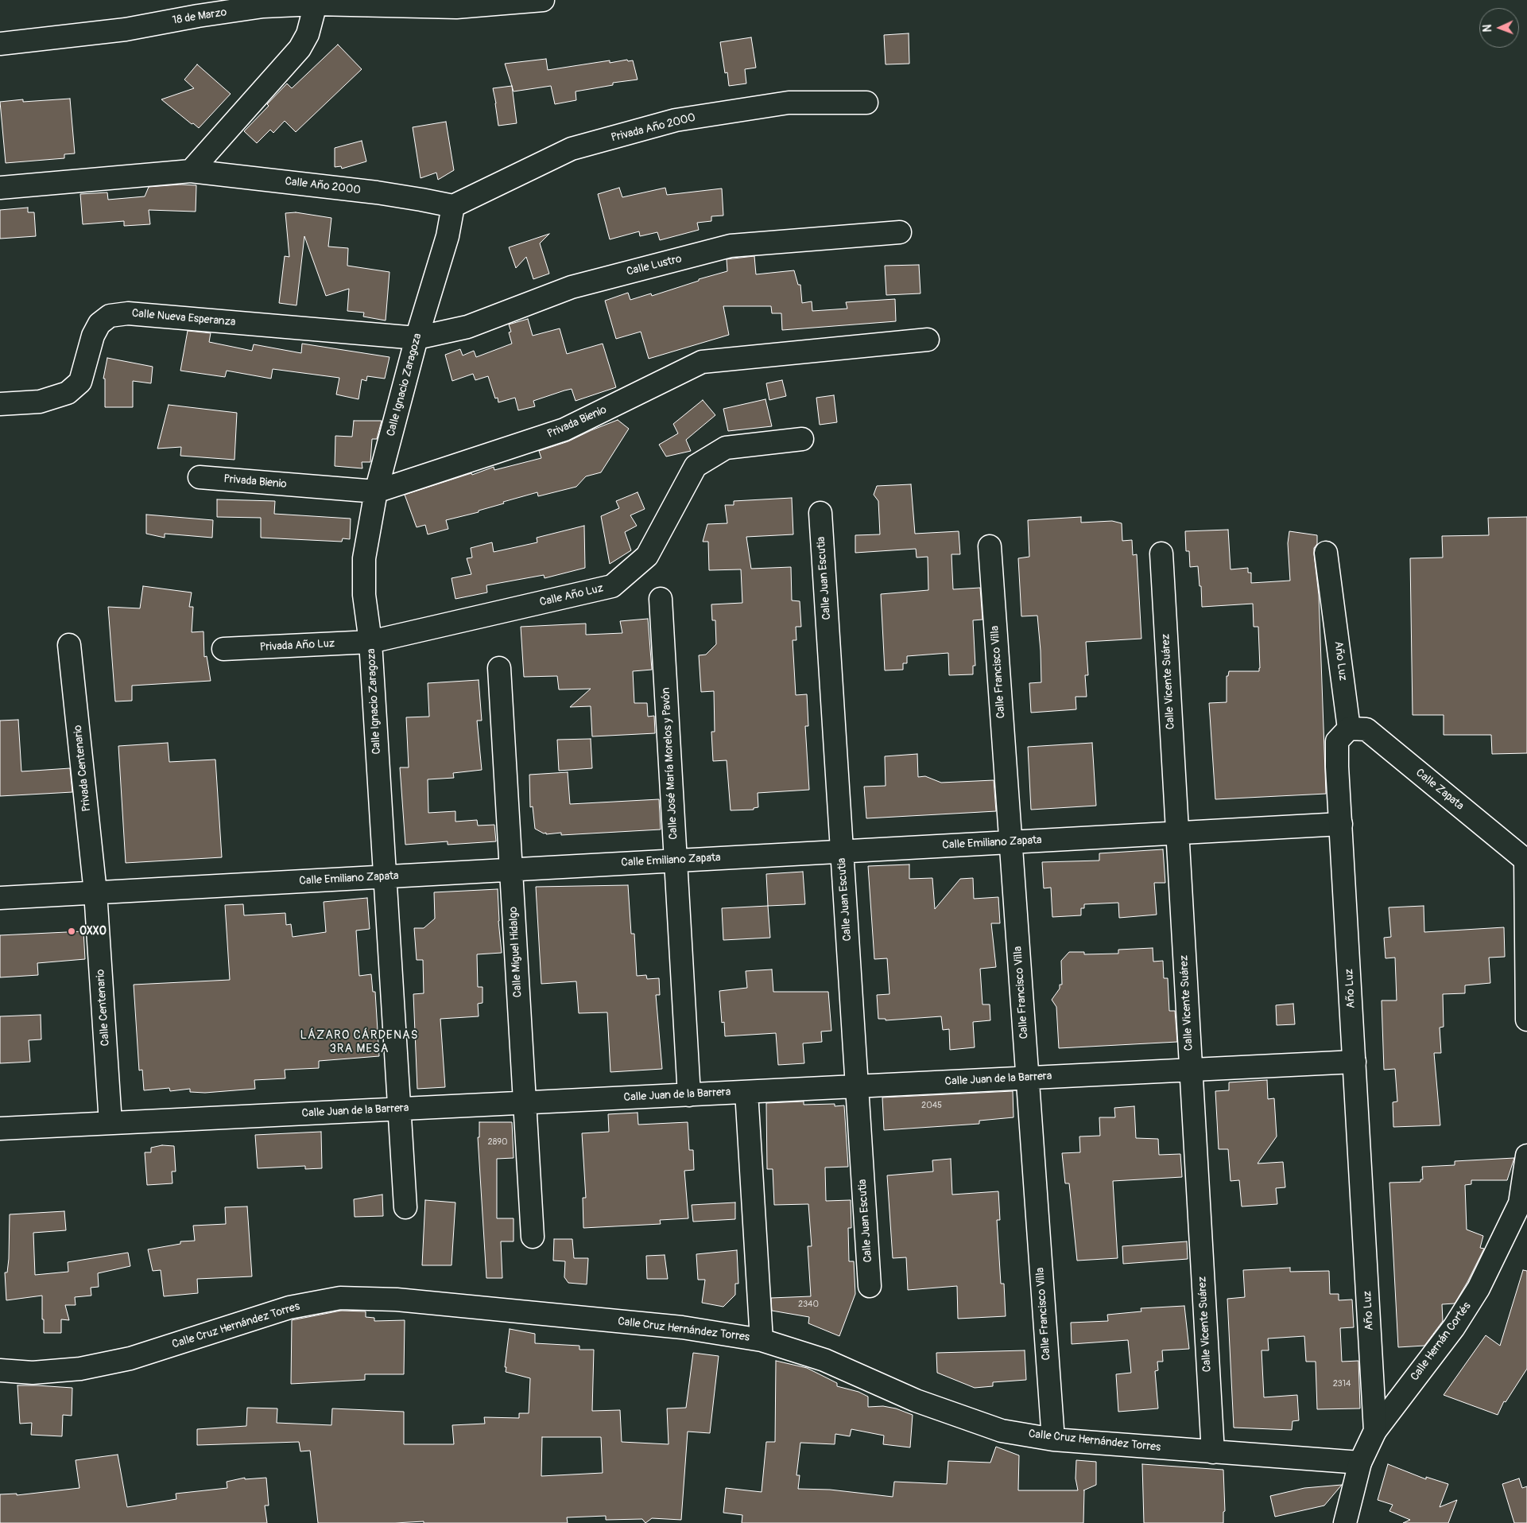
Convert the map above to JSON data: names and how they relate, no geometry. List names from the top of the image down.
{
  "streets": {
    "street": [
      "18 de Marzo",
      "Privada Año 2000",
      "Calle Año 2000",
      "Calle Lustro",
      "Calle Nueva Esperanza",
      "Calle Ignacio Zaragoza",
      "Privada Bienio",
      "Calle Juan Escutia",
      "Calle Año Luz",
      "Privada Año Luz",
      "Año Luz",
      "Calle Francisco Villa",
      "Calle Vicente Suárez",
      "Calle José María Morelos y Pavón",
      "Privada Centenario",
      "Calle Zapata",
      "Calle Emiliano Zapata",
      "Calle Miguel Hidalgo",
      "Calle Centenario",
      "Calle Juan de la Barrera",
      "Calle Cruz Hernández Torres",
      "Calle Hernán Cortés"
    ]
  },
  "crossings": [
    ["Privada Año 2000", "Calle Año 2000"],
    ["Privada Año 2000", "Calle Ignacio Zaragoza"],
    ["Calle Año 2000", "Calle Ignacio Zaragoza"],
    ["Calle Lustro", "Calle Nueva Esperanza"],
    ["Calle Lustro", "Calle Ignacio Zaragoza"],
    ["Calle Nueva Esperanza", "Calle Ignacio Zaragoza"],
    ["Calle Ignacio Zaragoza", "Privada Bienio"],
    ["Calle Ignacio Zaragoza", "Calle Año Luz"],
    ["Calle Ignacio Zaragoza", "Privada Año Luz"],
    ["Calle Ignacio Zaragoza", "Calle Emiliano Zapata"],
    ["Calle Ignacio Zaragoza", "Calle Juan de la Barrera"],
    ["Calle Juan Escutia", "Calle Emiliano Zapata"],
    ["Calle Juan Escutia", "Calle Juan de la Barrera"],
    ["Calle Año Luz", "Privada Año Luz"],
    ["Año Luz", "Calle Zapata"],
    ["Año Luz", "Calle Emiliano Zapata"],
    ["Año Luz", "Calle Juan de la Barrera"],
    ["Año Luz", "Calle Hernán Cortés"],
    ["Calle Francisco Villa", "Calle Emiliano Zapata"],
    ["Calle Francisco Villa", "Calle Juan de la Barrera"],
    ["Calle Francisco Villa", "Calle Cruz Hernández Torres"],
    ["Calle Vicente Suárez", "Calle Emiliano Zapata"],
    ["Calle Vicente Suárez", "Calle Juan de la Barrera"],
    ["Calle Vicente Suárez", "Calle Cruz Hernández Torres"],
    ["Calle José María Morelos y Pavón", "Calle Emiliano Zapata"],
    ["Calle José María Morelos y Pavón", "Calle Juan de la Barrera"],
    ["Privada Centenario", "Calle Emiliano Zapata"],
    ["Privada Centenario", "Calle Centenario"],
    ["Calle Emiliano Zapata", "Calle Miguel Hidalgo"],
    ["Calle Emiliano Zapata", "Calle Centenario"],
    ["Calle Miguel Hidalgo", "Calle Juan de la Barrera"],
    ["Calle Centenario", "Calle Juan de la Barrera"],
    ["Calle Cruz Hernández Torres", "Calle Hernán Cortés"]
  ],
  "districts": ["LÁZARO CÁRDENAS 3RA MESA"],
  "places": ["OXXO"],
  "house_numbers": [
    "2045",
    "2890",
    "2340",
    "2314"
  ],
  "north": "left"
}
